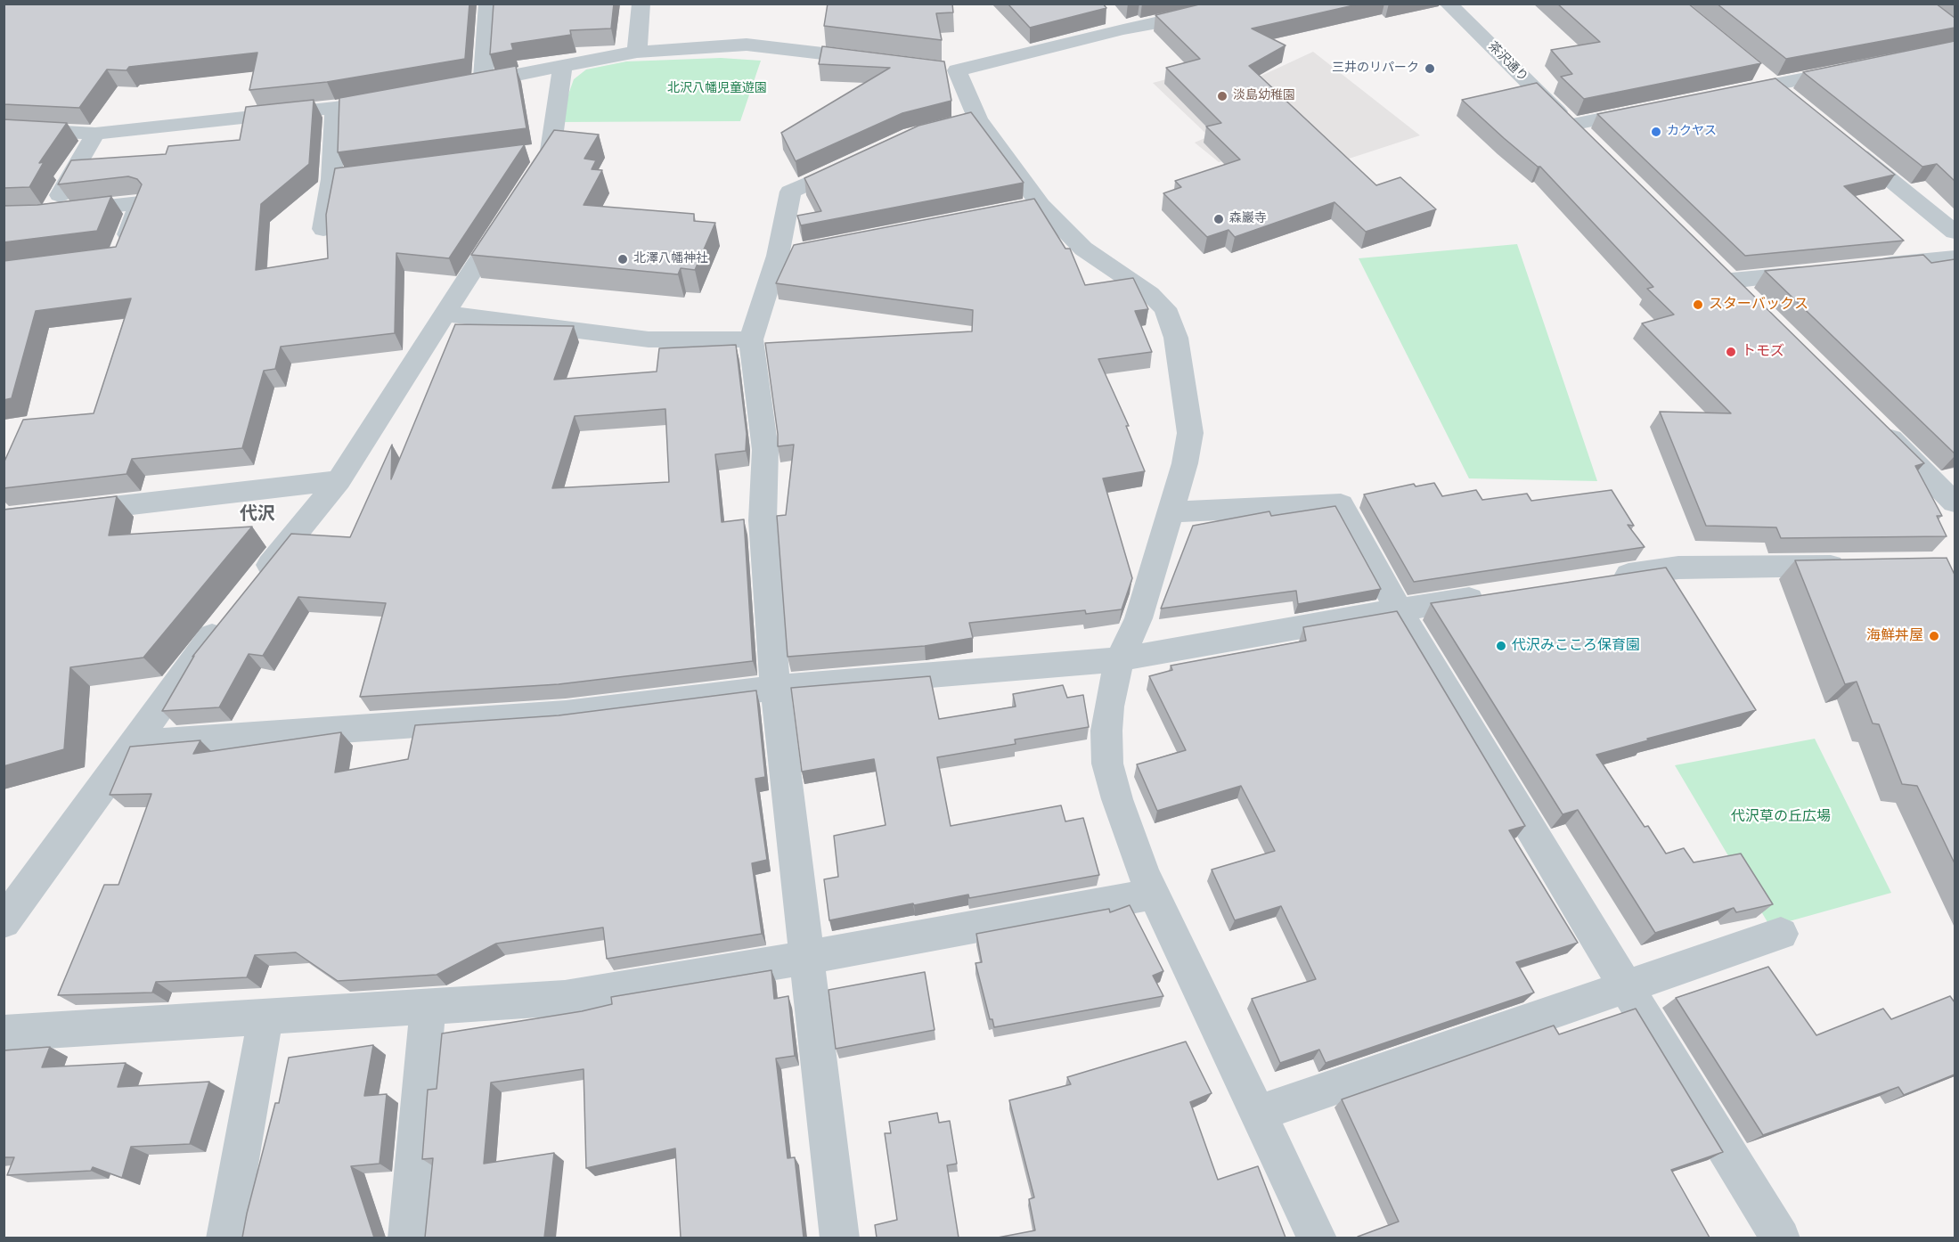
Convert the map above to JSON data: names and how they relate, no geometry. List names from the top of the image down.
{
  "streets": {
    "street": ["茶沢通り"]
  },
  "districts": ["代沢"],
  "parks": ["北沢八幡児童遊園", "代沢草の丘広場"],
  "places": [
    "三井のリパーク",
    "淡島幼稚園",
    "カクヤス",
    "森巖寺",
    "北澤八幡神社",
    "スターバックス",
    "トモズ",
    "海鮮丼屋",
    "代沢みこころ保育園"
  ]
}
